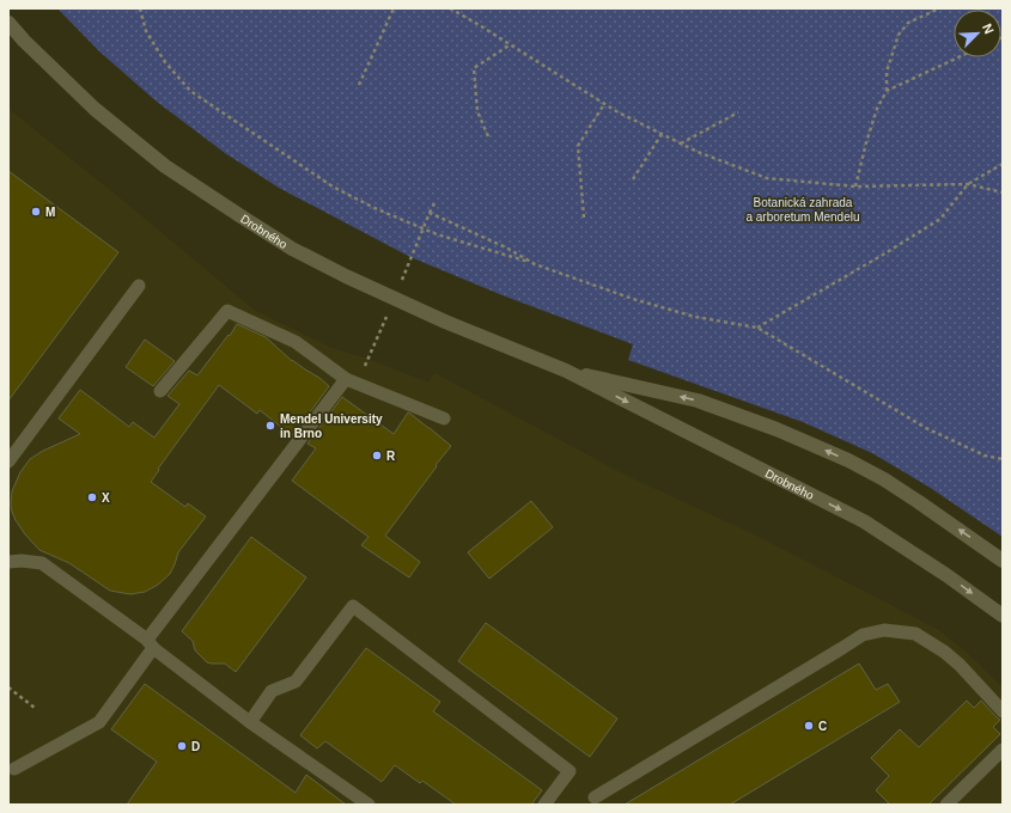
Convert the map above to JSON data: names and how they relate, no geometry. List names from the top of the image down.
{
  "streets": {
    "main road": ["Drobného"]
  },
  "parks": ["Botanická zahrada a arboretum Mendelu"],
  "places": [
    "M",
    "Mendel University in Brno",
    "R",
    "X",
    "C",
    "D"
  ],
  "north": "top right"
}
